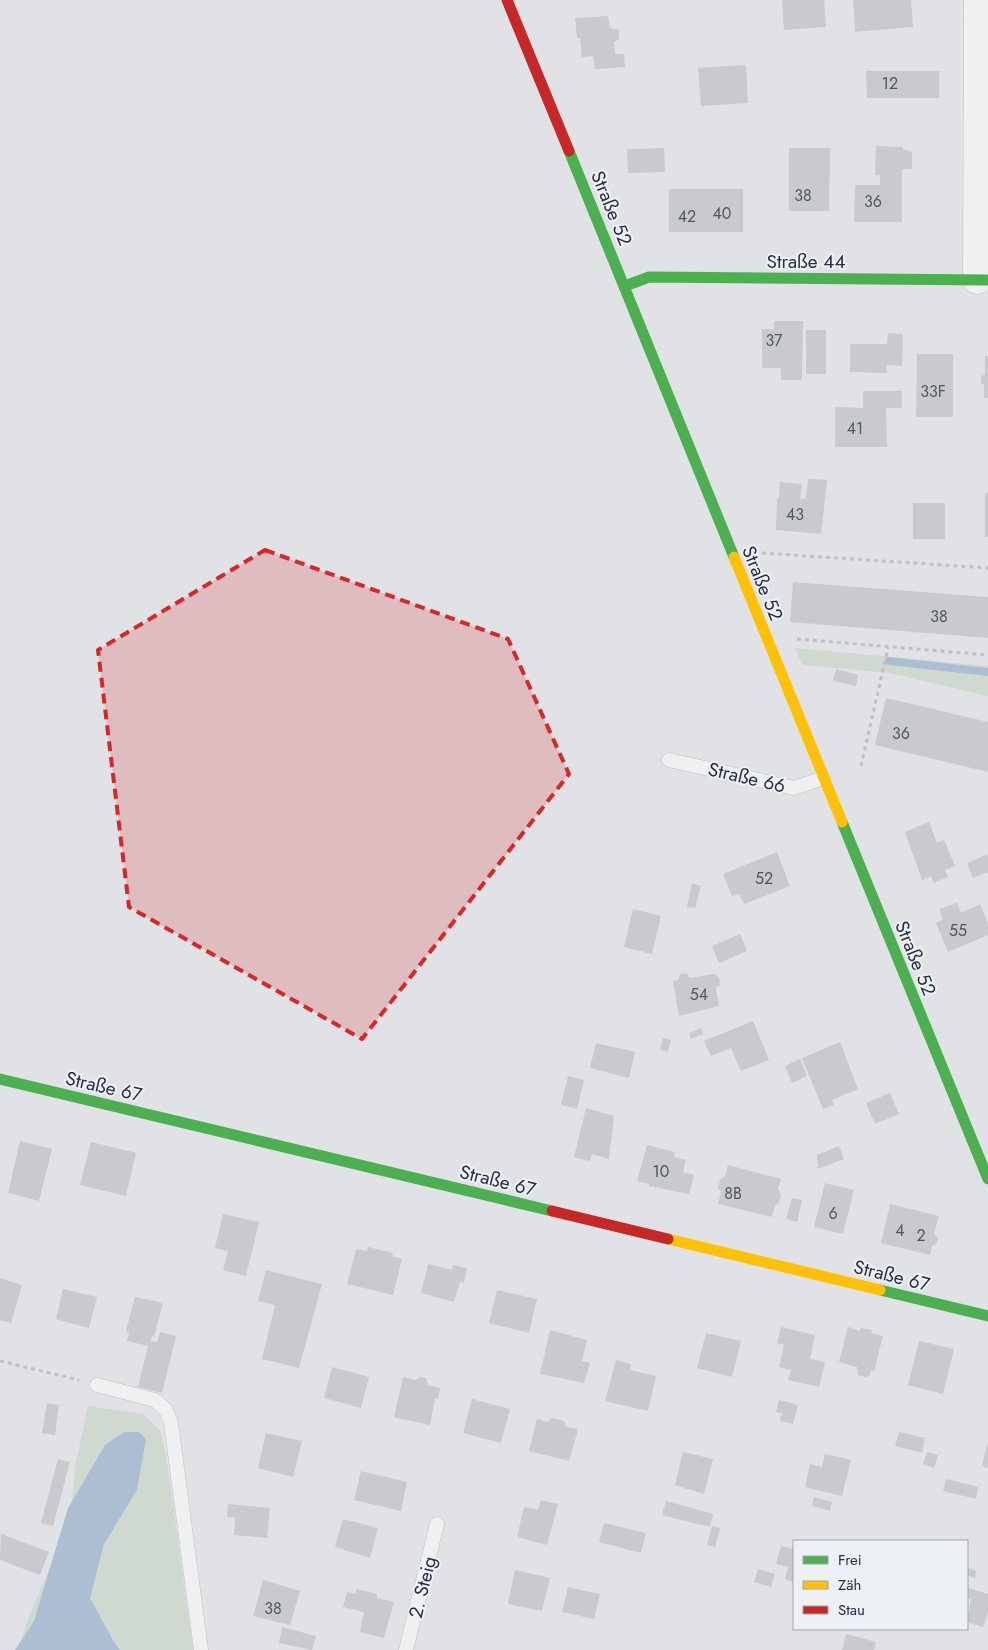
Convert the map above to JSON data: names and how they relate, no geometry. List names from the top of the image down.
{
  "streets": {
    "street": ["Straße 52", "Straße 44", "Straße 67"],
    "lane": ["Straße 66", "2. Steig"]
  },
  "crossings": [
    ["Straße 52", "Straße 44"],
    ["Straße 52", "Straße 66"]
  ],
  "house_numbers": [
    "12",
    "38",
    "36",
    "40",
    "42",
    "37",
    "33F",
    "41",
    "43",
    "38",
    "36",
    "52",
    "55",
    "54",
    "10",
    "8B",
    "6",
    "4",
    "2",
    "38"
  ],
  "legend": ["Frei", "Zäh", "Stau"]
}
